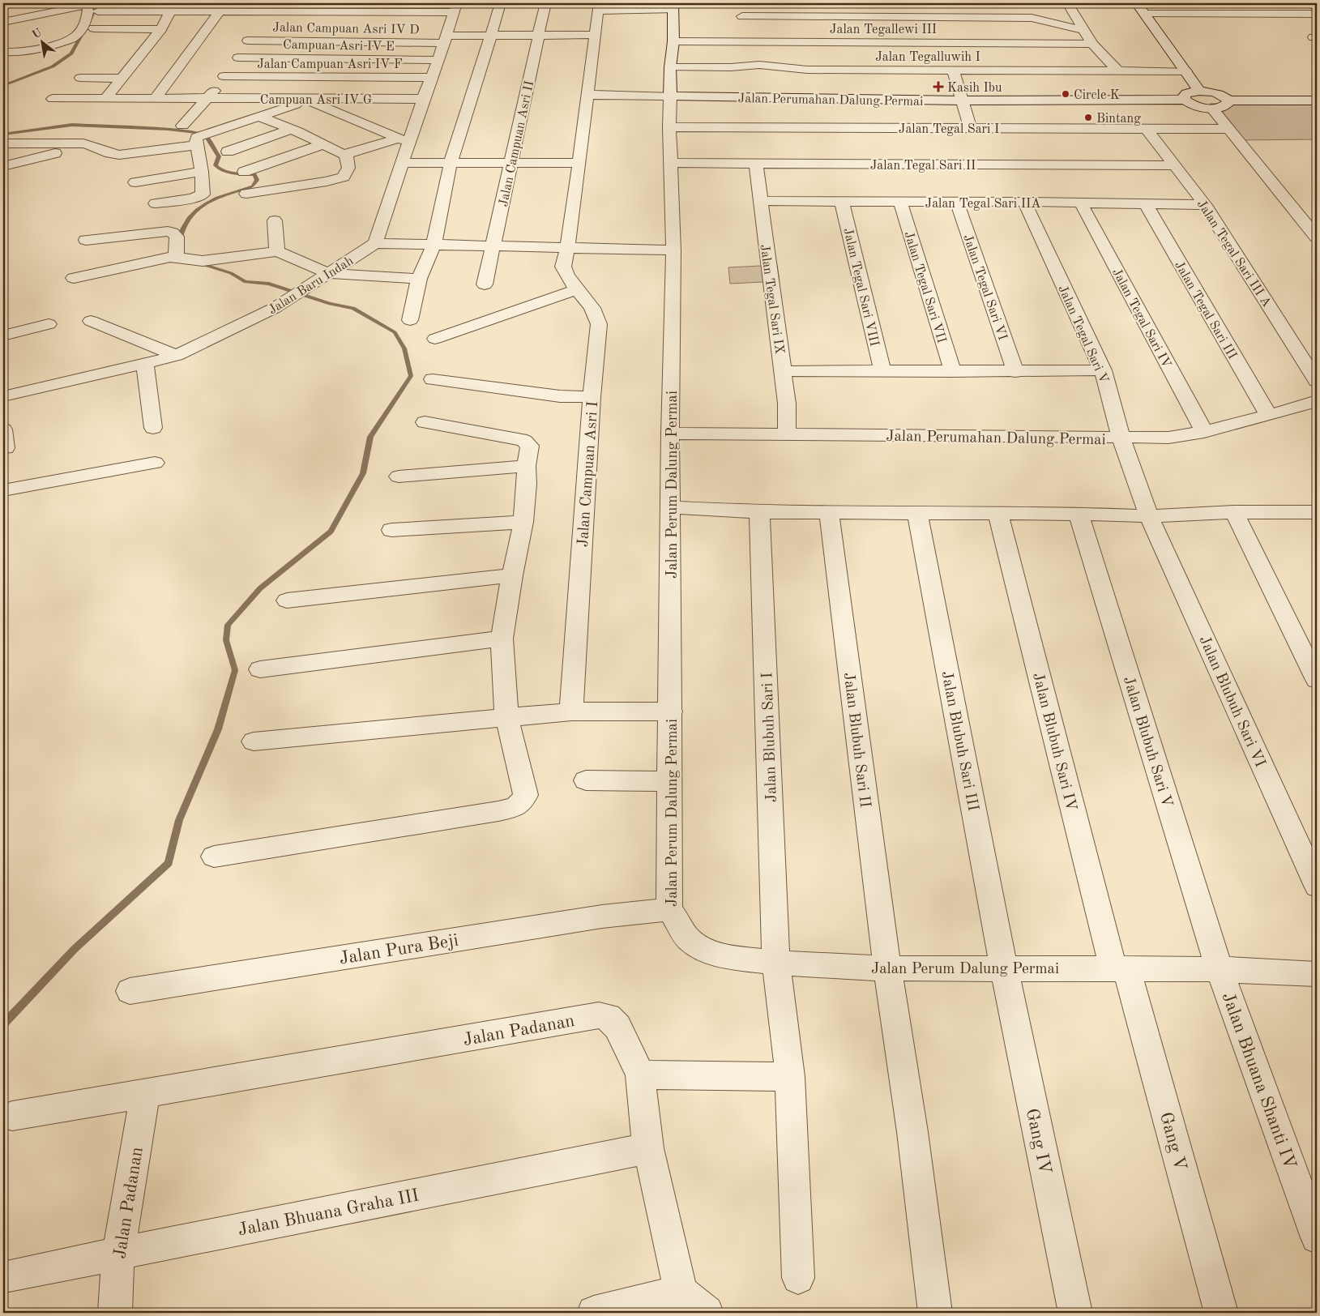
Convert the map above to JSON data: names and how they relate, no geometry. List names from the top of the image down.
{
  "streets": {
    "street": [
      "Jalan Campuan Asri IV D",
      "Jalan Tegallewi III",
      "Campuan Asri IV E",
      "Jalan Tegalluwih I",
      "Jalan Campuan Asri IV F",
      "Campuan Asri IV G",
      "Jalan Perumahan Dalung Permai",
      "Jalan Tegal Sari I",
      "Jalan Campuan Asri II",
      "Jalan Tegal Sari II",
      "Jalan Tegal Sari IIA",
      "Jalan Tegal Sari III A",
      "Jalan Baru Indah",
      "Jalan Tegal Sari VIII",
      "Jalan Tegal Sari VII",
      "Jalan Tegal Sari VI",
      "Jalan Tegal Sari IX",
      "Jalan Tegal Sari III",
      "Jalan Tegal Sari IV",
      "Jalan Tegal Sari V",
      "Jalan Campuan Asri I",
      "Jalan Perum Dalung Permai",
      "Jalan Blubuh Sari VI",
      "Jalan Blubuh Sari I",
      "Jalan Blubuh Sari II",
      "Jalan Blubuh Sari III",
      "Jalan Blubuh Sari IV",
      "Jalan Blubuh Sari V",
      "Jalan Pura Beji",
      "Jalan Padanan",
      "Jalan Bhuana Shanti IV",
      "Gang IV",
      "Gang V",
      "Jalan Bhuana Graha III"
    ]
  },
  "crossings": [
    ["Jalan Campuan Asri IV D", "Jalan Campuan Asri II"],
    ["Jalan Campuan Asri IV D", "Jalan Campuan Asri I"],
    ["Jalan Tegallewi III", "Jalan Perum Dalung Permai"],
    ["Jalan Tegalluwih I", "Jalan Perum Dalung Permai"],
    ["Jalan Perumahan Dalung Permai", "Jalan Tegal Sari IX"],
    ["Jalan Perumahan Dalung Permai", "Jalan Tegal Sari III"],
    ["Jalan Perumahan Dalung Permai", "Jalan Tegal Sari IV"],
    ["Jalan Perumahan Dalung Permai", "Jalan Tegal Sari V"],
    ["Jalan Perumahan Dalung Permai", "Jalan Campuan Asri I"],
    ["Jalan Perumahan Dalung Permai", "Jalan Perum Dalung Permai"],
    ["Jalan Tegal Sari I", "Jalan Tegal Sari III A"],
    ["Jalan Tegal Sari I", "Jalan Perum Dalung Permai"],
    ["Jalan Tegal Sari II", "Jalan Tegal Sari III A"],
    ["Jalan Tegal Sari II", "Jalan Tegal Sari IX"],
    ["Jalan Tegal Sari II", "Jalan Perum Dalung Permai"],
    ["Jalan Tegal Sari IIA", "Jalan Tegal Sari III A"],
    ["Jalan Tegal Sari IIA", "Jalan Tegal Sari VIII"],
    ["Jalan Tegal Sari IIA", "Jalan Tegal Sari VII"],
    ["Jalan Tegal Sari IIA", "Jalan Tegal Sari VI"],
    ["Jalan Tegal Sari IIA", "Jalan Tegal Sari IX"],
    ["Jalan Tegal Sari IIA", "Jalan Tegal Sari III"],
    ["Jalan Tegal Sari IIA", "Jalan Tegal Sari IV"],
    ["Jalan Tegal Sari IIA", "Jalan Tegal Sari V"],
    ["Jalan Tegal Sari V", "Jalan Blubuh Sari VI"],
    ["Jalan Perum Dalung Permai", "Jalan Blubuh Sari I"],
    ["Jalan Perum Dalung Permai", "Jalan Blubuh Sari II"],
    ["Jalan Perum Dalung Permai", "Jalan Blubuh Sari III"],
    ["Jalan Perum Dalung Permai", "Jalan Blubuh Sari IV"],
    ["Jalan Perum Dalung Permai", "Jalan Blubuh Sari V"],
    ["Jalan Perum Dalung Permai", "Jalan Pura Beji"],
    ["Jalan Perum Dalung Permai", "Jalan Bhuana Shanti IV"],
    ["Jalan Perum Dalung Permai", "Gang IV"],
    ["Jalan Perum Dalung Permai", "Gang V"],
    ["Jalan Blubuh Sari III", "Gang IV"],
    ["Jalan Blubuh Sari IV", "Gang V"],
    ["Jalan Blubuh Sari V", "Jalan Bhuana Shanti IV"],
    ["Jalan Padanan", "Jalan Bhuana Graha III"]
  ],
  "places": {
    "health": ["Kasih Ibu"],
    "other": ["Circle K", "Bintang"]
  },
  "north": "top left"
}
